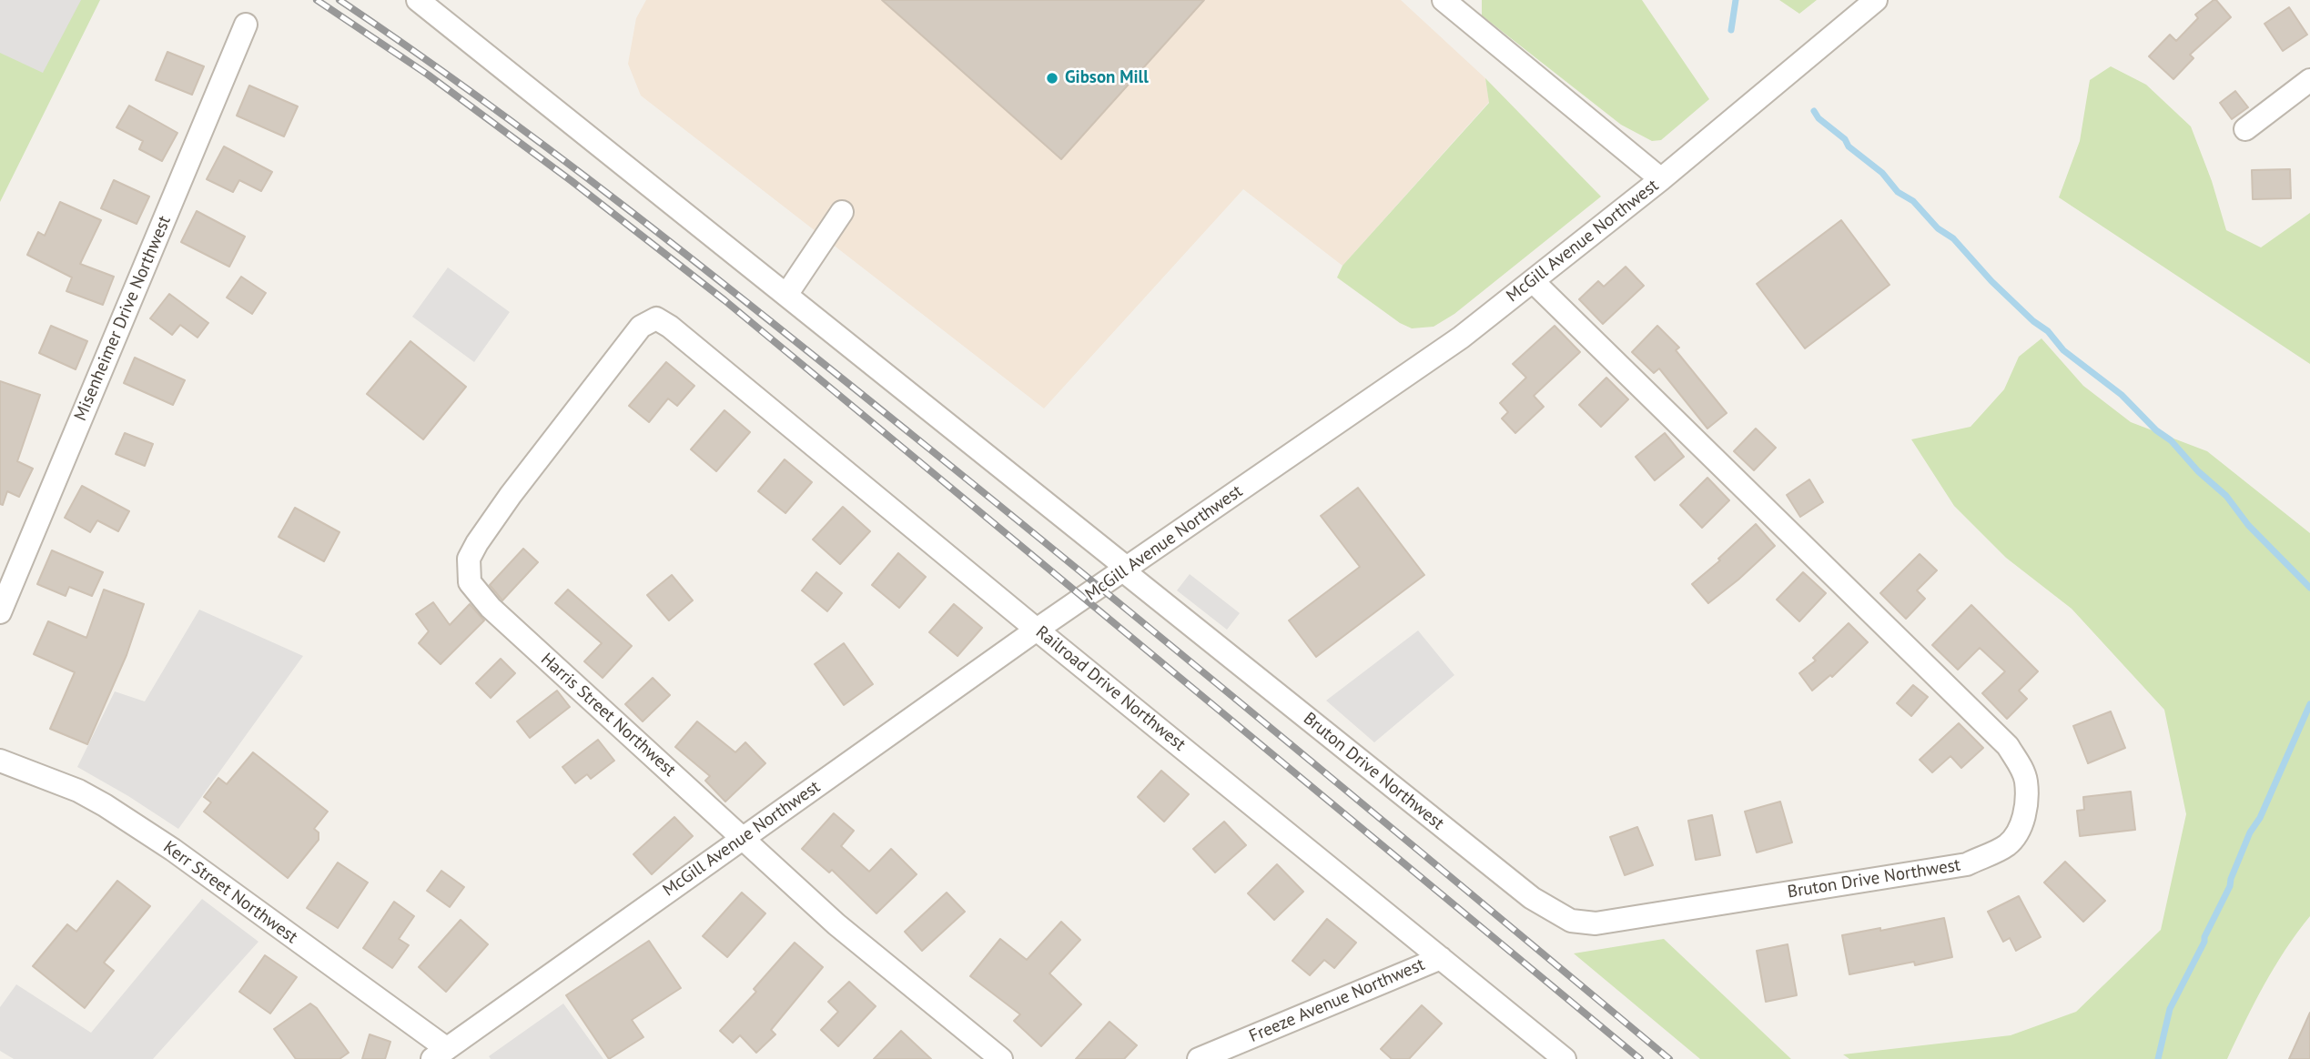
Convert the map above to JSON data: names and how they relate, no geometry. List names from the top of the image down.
{
  "streets": {
    "street": [
      "McGill Avenue Northwest",
      "Misenheimer Drive Northwest",
      "Railroad Drive Northwest",
      "Harris Street Northwest",
      "Bruton Drive Northwest",
      "Kerr Street Northwest",
      "Freeze Avenue Northwest"
    ]
  },
  "crossings": [
    ["McGill Avenue Northwest", "Railroad Drive Northwest"],
    ["McGill Avenue Northwest", "Harris Street Northwest"],
    ["McGill Avenue Northwest", "Bruton Drive Northwest"],
    ["McGill Avenue Northwest", "Kerr Street Northwest"],
    ["Railroad Drive Northwest", "Harris Street Northwest"],
    ["Railroad Drive Northwest", "Freeze Avenue Northwest"]
  ],
  "places": ["Gibson Mill"]
}
